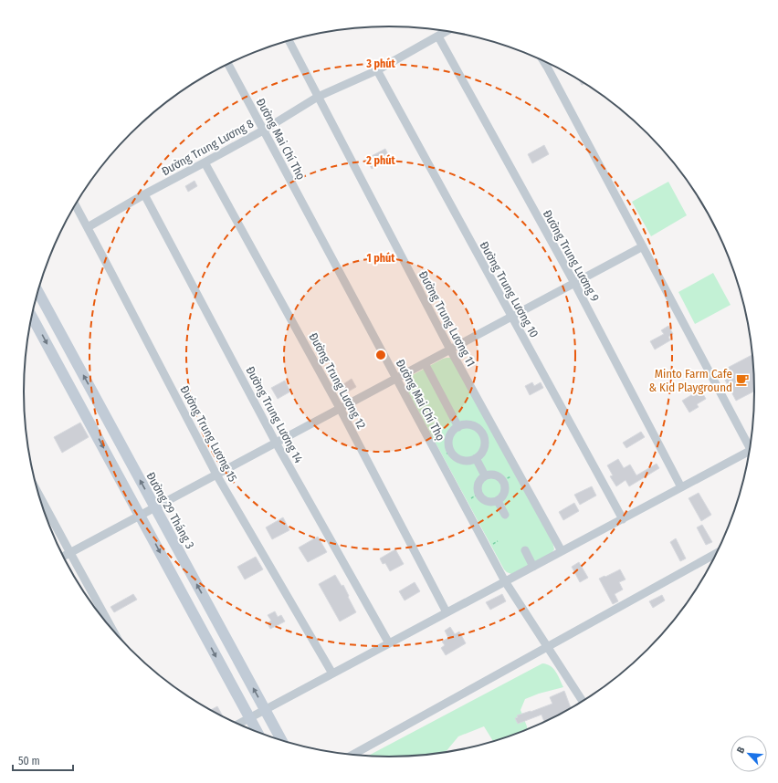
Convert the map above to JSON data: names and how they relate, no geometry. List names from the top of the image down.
{
  "streets": {
    "street": [
      "Đường Mai Chí Thọ",
      "Đường Trung Lương 8",
      "Đường Trung Lương 9",
      "Đường Trung Lương 10",
      "Đường Trung Lương 11",
      "Đường Trung Lương 12",
      "Đường Trung Lương 14",
      "Đường Trung Lương 15",
      "Đường 29 Tháng 3"
    ]
  },
  "crossings": [
    ["Đường Mai Chí Thọ", "Đường Trung Lương 8"],
    ["Đường Trung Lương 8", "Đường Trung Lương 9"],
    ["Đường Trung Lương 8", "Đường Trung Lương 10"],
    ["Đường Trung Lương 8", "Đường Trung Lương 11"],
    ["Đường Trung Lương 8", "Đường Trung Lương 12"],
    ["Đường Trung Lương 8", "Đường Trung Lương 14"],
    ["Đường Trung Lương 8", "Đường Trung Lương 15"]
  ],
  "places": {
    "cafe": ["Minto Farm Cafe & Kid Playground"]
  },
  "scale_bar": "50 m",
  "north": "top left",
  "rings": ["3 phút", "2 phút", "1 phút"]
}
